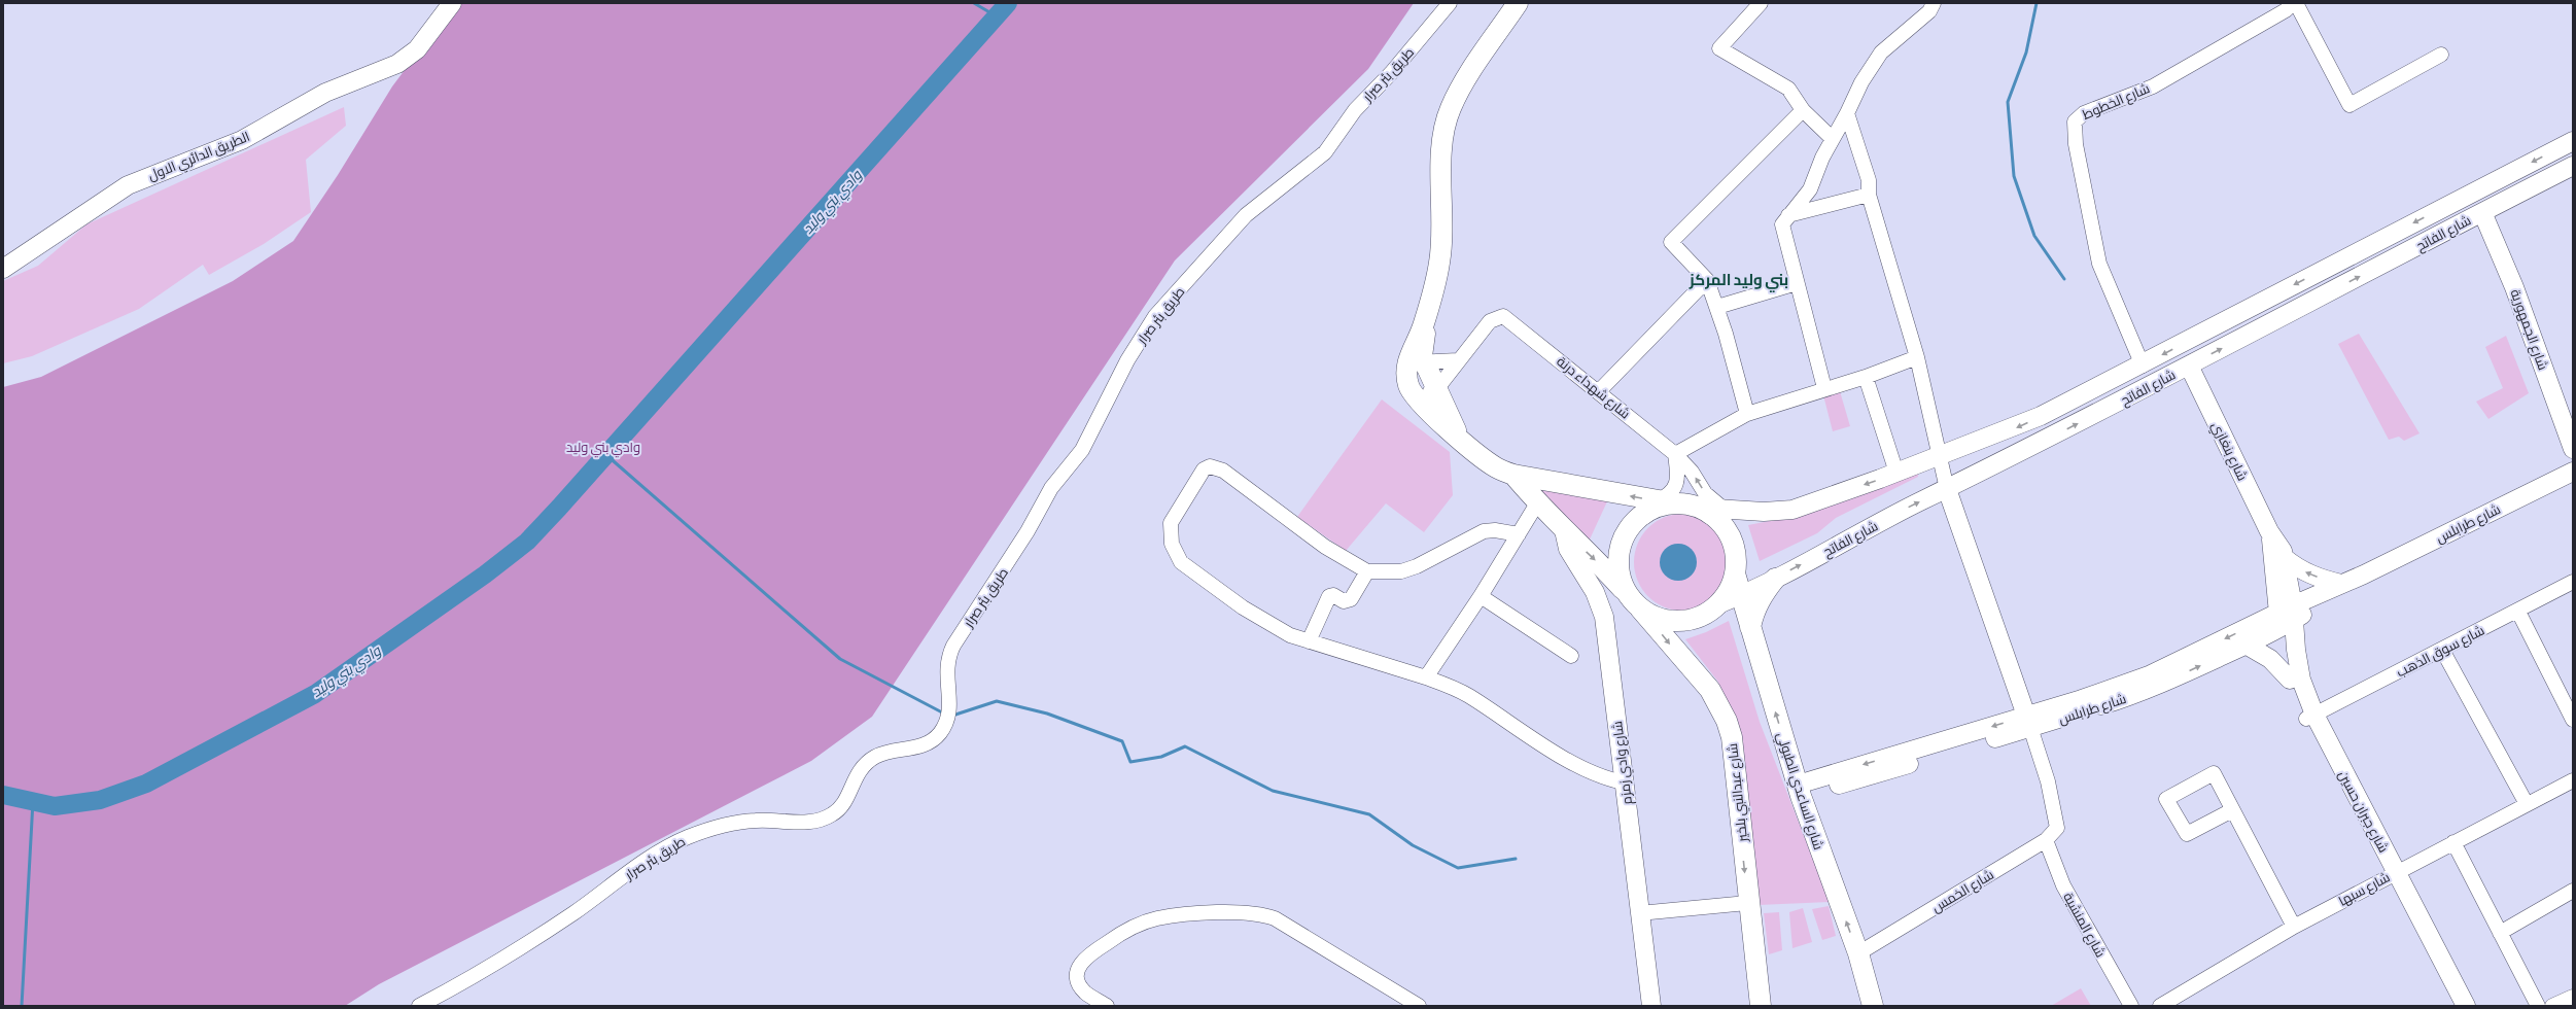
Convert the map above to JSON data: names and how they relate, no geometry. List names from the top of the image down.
{
  "streets": {
    "highway": ["شارع الساعدي الطبولي", "شارع عبدالنبي بلخير"],
    "main road": [
      "الطريق الدائري الاول",
      "شارع الفاتح",
      "شارع الجمهورية",
      "شارع بنغازي",
      "شارع طرابلس",
      "شارع وادي زمزم",
      "شارع جبران حسين"
    ],
    "street": [
      "طريق بئر صرار",
      "شارع الخطوط",
      "شارع شهداء درنة",
      "شارع سوق الذهب",
      "شارع سبها",
      "شارع الخمس",
      "شارع المنشية"
    ]
  },
  "crossings": [
    ["شارع الخطوط", "شارع الفاتح"],
    ["شارع الفاتح", "شارع الجمهورية"],
    ["شارع الفاتح", "شارع شهداء درنة"],
    ["شارع الفاتح", "شارع بنغازي"],
    ["شارع الفاتح", "شارع الساعدي الطبولي"],
    ["شارع الفاتح", "شارع عبدالنبي بلخير"],
    ["شارع طرابلس", "شارع الساعدي الطبولي"],
    ["شارع طرابلس", "شارع الخمس"],
    ["شارع سوق الذهب", "شارع جبران حسين"],
    ["شارع الساعدي الطبولي", "شارع عبدالنبي بلخير"],
    ["شارع الساعدي الطبولي", "شارع الخمس"],
    ["شارع جبران حسين", "شارع سبها"],
    ["شارع الخمس", "شارع المنشية"]
  ],
  "one_way": ["شارع الساعدي الطبولي", "شارع عبدالنبي بلخير"],
  "districts": ["بني وليد المركز"],
  "water": ["وادي بني وليد"],
  "parks": ["وادي بني وليد"]
}
